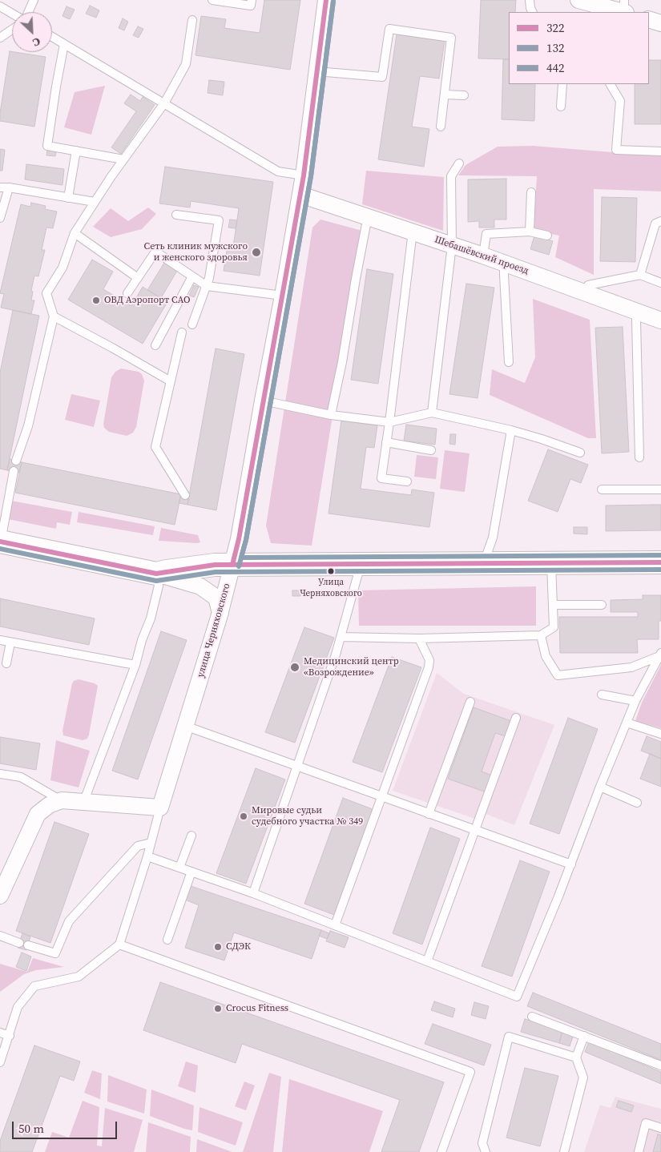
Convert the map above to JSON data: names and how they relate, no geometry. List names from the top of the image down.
{
  "streets": {
    "street": ["Шебашёвский проезд", "улица Черняховского"]
  },
  "crossings": [
    ["Шебашёвский проезд", "улица Черняховского"]
  ],
  "places": [
    "Сеть клиник мужского и женского здоровья",
    "ОВД Аэропорт САО",
    "Улица Черняховского",
    "Медицинский центр «Возрождение»",
    "Мировые судьи судебного участка № 349",
    "СДЭК",
    "Crocus Fitness"
  ],
  "lines": ["transit line 322", "transit line 132", "transit line 442"],
  "legend": ["322", "132", "442"],
  "scale_bar": "50 m",
  "north": "bottom right"
}
